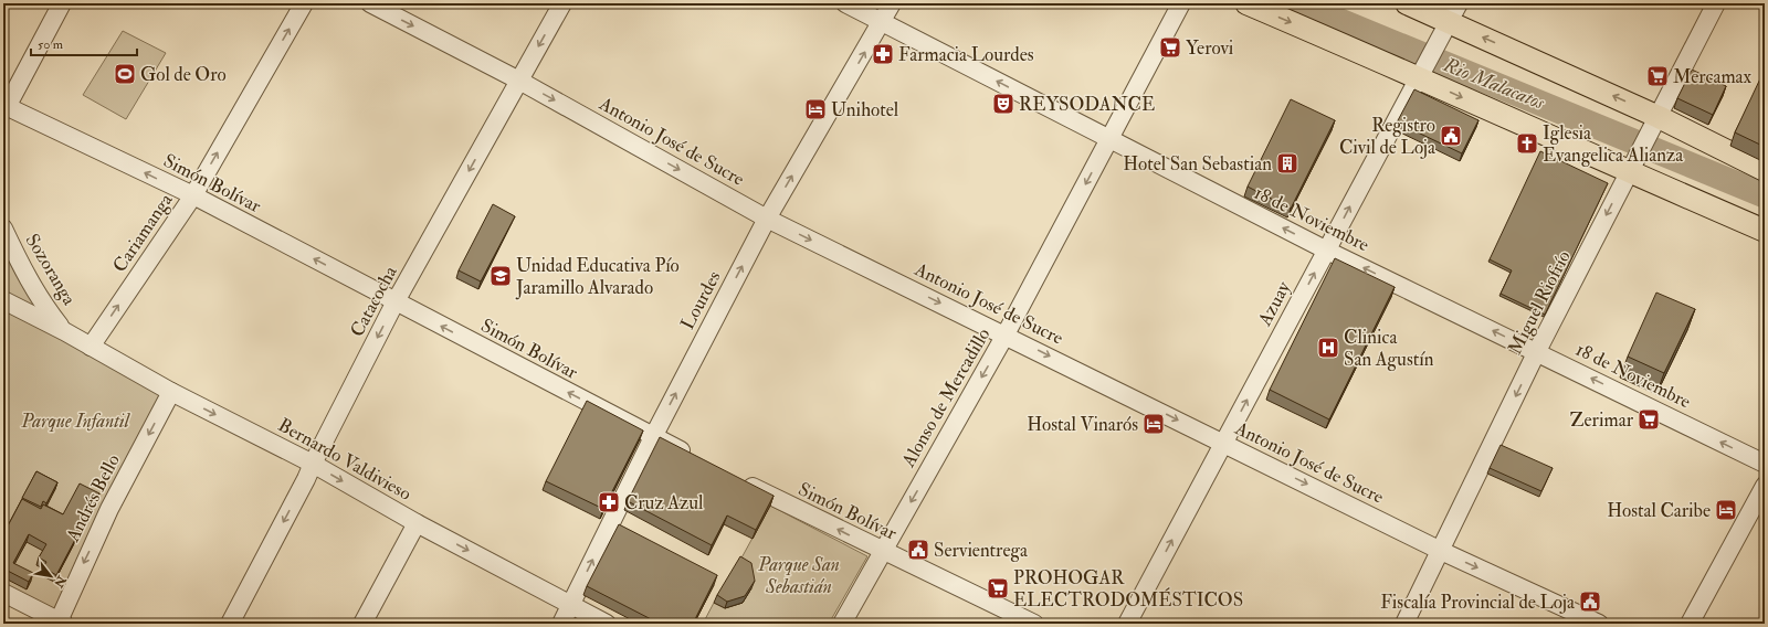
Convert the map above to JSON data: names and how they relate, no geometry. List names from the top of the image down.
{
  "streets": {
    "street": [
      "Antonio José de Sucre",
      "Simón Bolívar",
      "18 de Noviembre",
      "Cariamanga",
      "Sozoranga",
      "Lourdes",
      "Catacocha",
      "Miguel Riofrío",
      "Azuay",
      "Alonso de Mercadillo",
      "Bernardo Valdivieso",
      "Andrés Bello"
    ]
  },
  "crossings": [
    ["Antonio José de Sucre", "Lourdes"],
    ["Antonio José de Sucre", "Catacocha"],
    ["Antonio José de Sucre", "Miguel Riofrío"],
    ["Antonio José de Sucre", "Azuay"],
    ["Antonio José de Sucre", "Alonso de Mercadillo"],
    ["Simón Bolívar", "Cariamanga"],
    ["Simón Bolívar", "Lourdes"],
    ["Simón Bolívar", "Catacocha"],
    ["Simón Bolívar", "Alonso de Mercadillo"],
    ["18 de Noviembre", "Lourdes"],
    ["18 de Noviembre", "Miguel Riofrío"],
    ["18 de Noviembre", "Azuay"],
    ["18 de Noviembre", "Alonso de Mercadillo"],
    ["Cariamanga", "Bernardo Valdivieso"],
    ["Sozoranga", "Bernardo Valdivieso"],
    ["Lourdes", "Bernardo Valdivieso"],
    ["Catacocha", "Bernardo Valdivieso"],
    ["Bernardo Valdivieso", "Andrés Bello"]
  ],
  "one_way": [
    "Antonio José de Sucre",
    "Simón Bolívar",
    "18 de Noviembre",
    "Cariamanga",
    "Lourdes",
    "Catacocha",
    "Miguel Riofrío",
    "Azuay",
    "Alonso de Mercadillo",
    "Bernardo Valdivieso",
    "Andrés Bello"
  ],
  "water": ["Rio Malacatos"],
  "parks": ["Parque Infantil", "Parque San Sebastián"],
  "places": {
    "supermarket": [
      "Yerovi",
      "Mercamax",
      "Zerimar",
      "PROHOGAR ELECTRODOMÉSTICOS"
    ],
    "pharmacy": ["Farmacia Lourdes", "Cruz Azul"],
    "sports": ["Gol de Oro"],
    "theatre": ["REYSODANCE"],
    "hotel": ["Unihotel", "Hostal Vinarós", "Hostal Caribe"],
    "public building": ["Registro Civil de Loja", "Servientrega", "Fiscalía Provincial de Loja"],
    "church": ["Iglesia Evangelica Alianza"],
    "building": ["Hotel San Sebastian"],
    "school or university": ["Unidad Educativa Pío Jaramillo Alvarado"],
    "hospital": ["Clinica San Agustín"]
  },
  "scale_bar": "50 m",
  "north": "bottom right"
}
